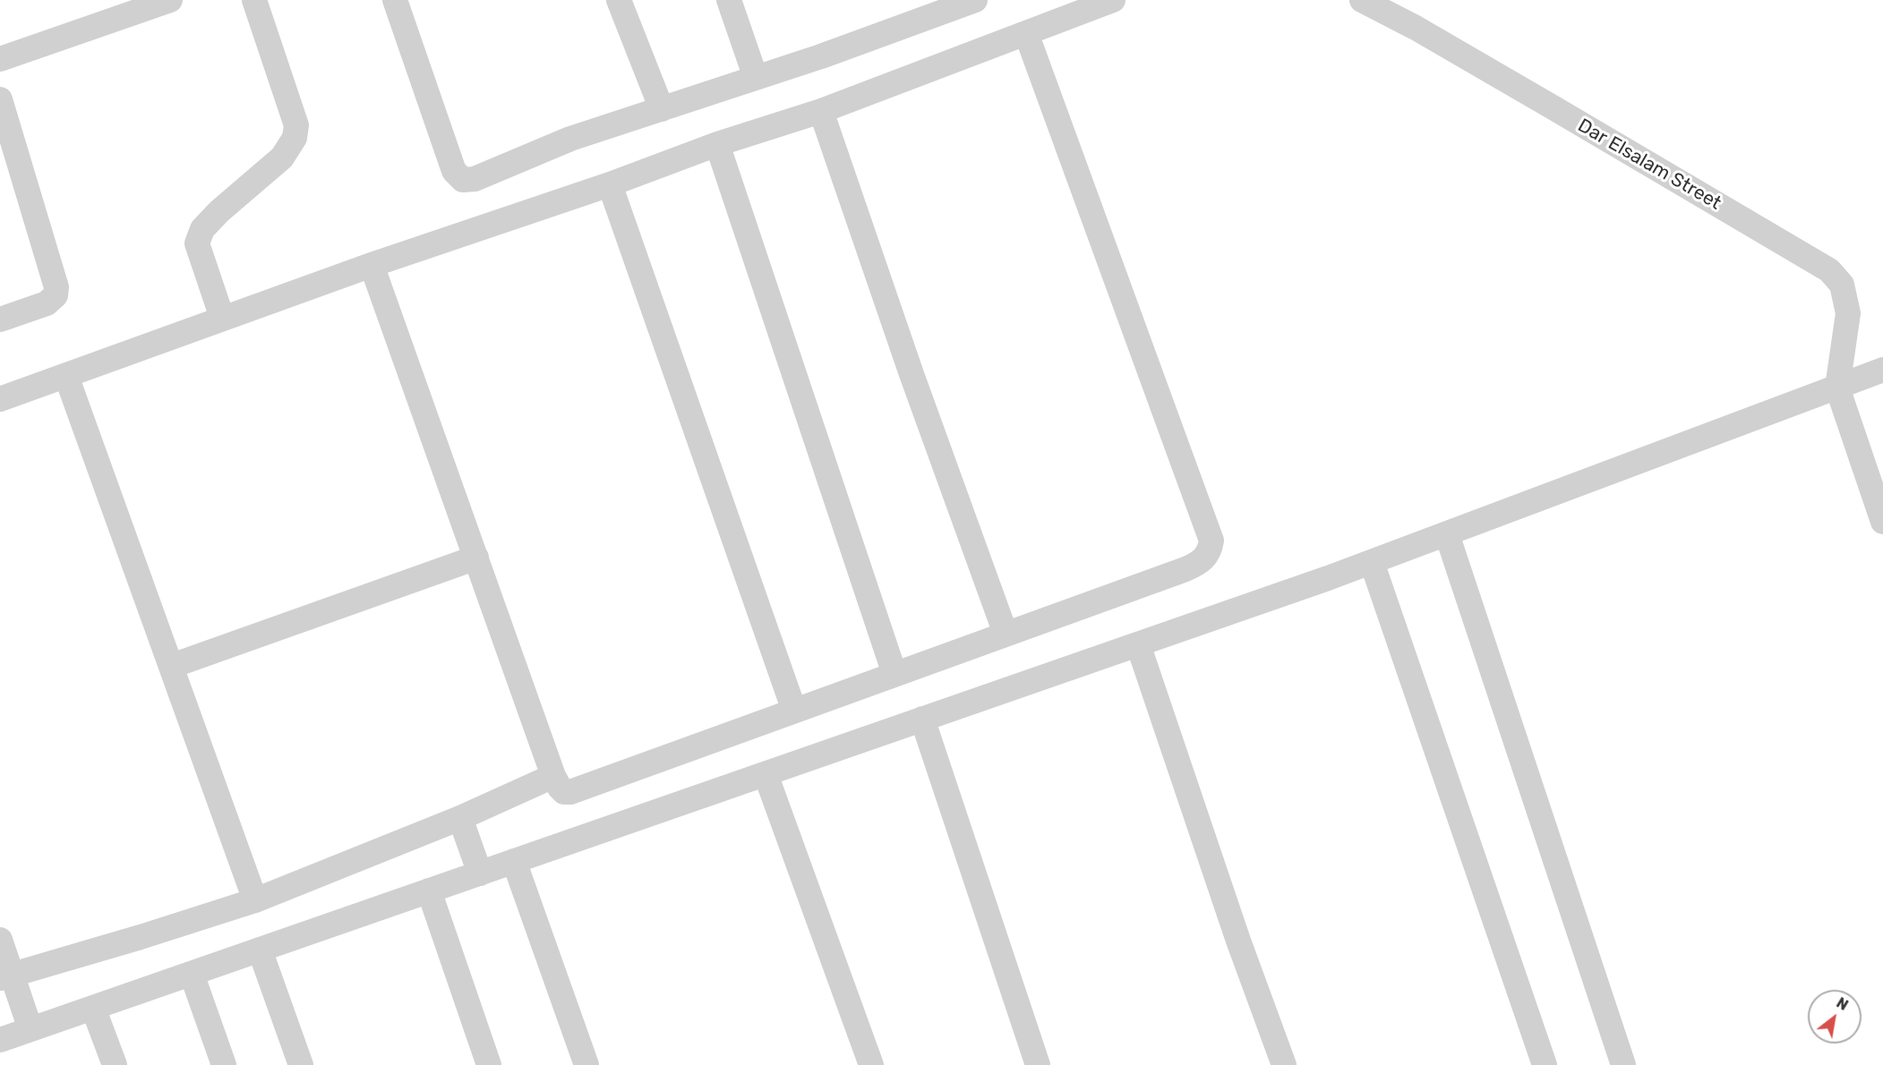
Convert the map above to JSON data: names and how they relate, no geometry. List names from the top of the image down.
{
  "streets": {
    "street": ["Dar Elsalam Street"]
  },
  "north": "top right"
}
